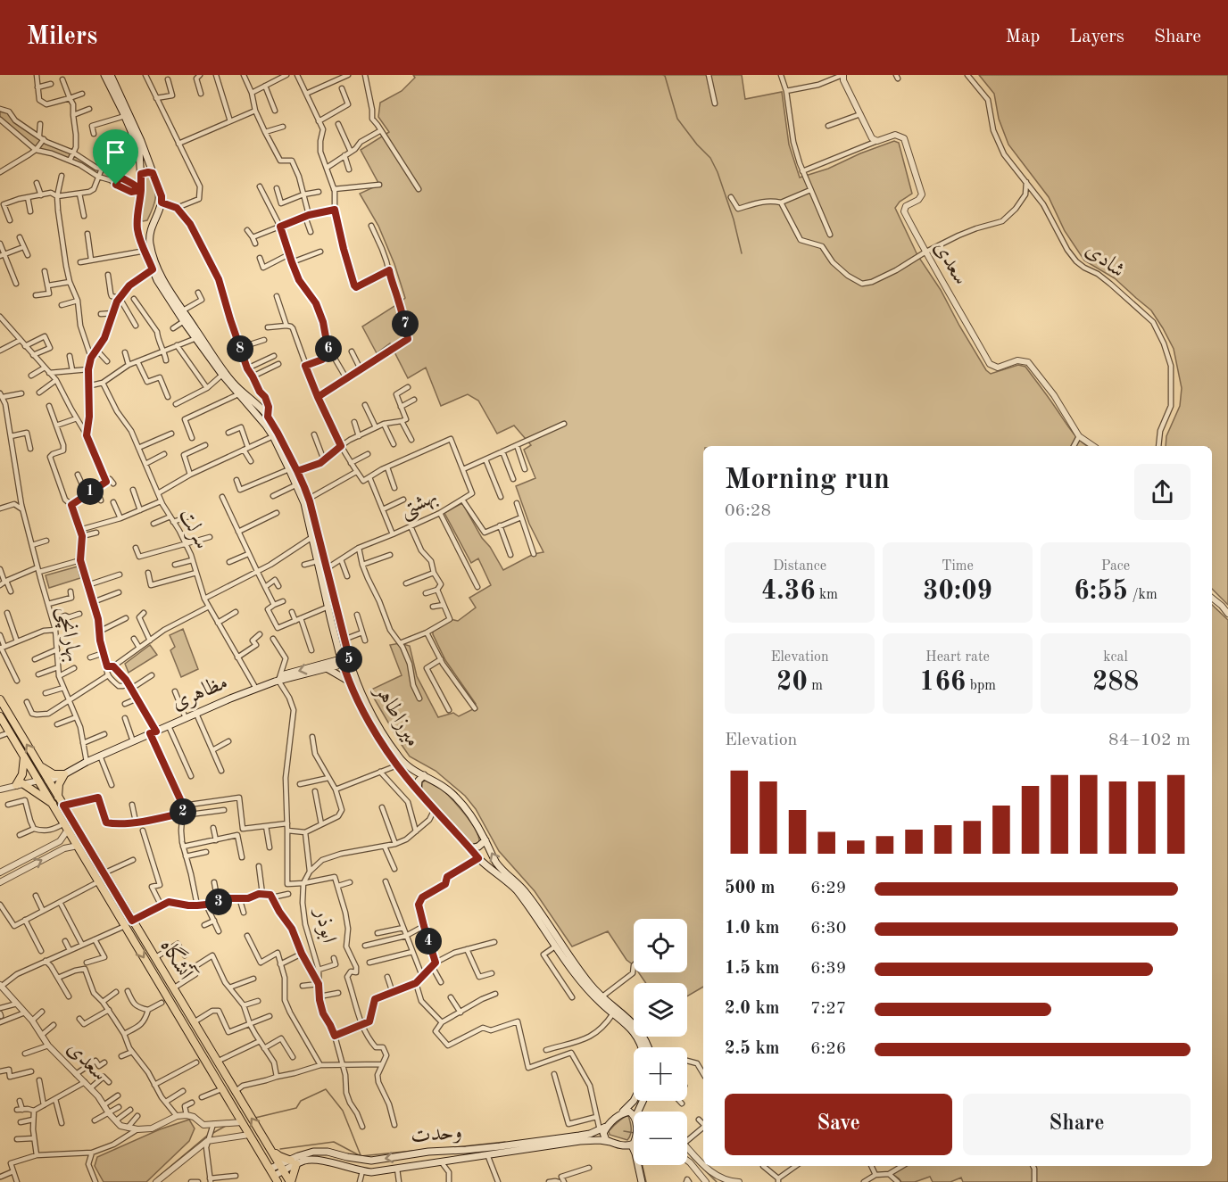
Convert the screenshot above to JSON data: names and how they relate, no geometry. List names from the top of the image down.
{
  "streets": {
    "main road": [
      "مظاهری",
      "میرزاطاهر",
      "آتشگاه",
      "وحدت"
    ],
    "street": [
      "شادی",
      "سعدی",
      "بهشتی",
      "سرلت",
      "بهارانچی",
      "ابوذر"
    ]
  },
  "crossings": [
    ["بهشتی", "میرزاطاهر"],
    ["سرلت", "مظاهری"],
    ["بهارانچی", "مظاهری"],
    ["مظاهری", "میرزاطاهر"],
    ["مظاهری", "آتشگاه"],
    ["میرزاطاهر", "ابوذر"],
    ["آتشگاه", "وحدت"]
  ],
  "page": {
    "header": "Milers",
    "nav": ["Map", "Layers", "Share"],
    "pins": [
      "7",
      "6",
      "8",
      "1",
      "5",
      "2",
      "3",
      "4"
    ],
    "heading": ["Morning run", "06:28"],
    "stats": [
      ["Distance", "4.36 km"],
      ["Time", "30:09"],
      ["Pace", "6:55 /km"],
      ["Elevation", "20 m"],
      ["Heart rate", "166 bpm"],
      ["kcal", "288"]
    ],
    "chart": ["Elevation", "84–102 m"],
    "list": [
      {
        "name": "500 m",
        "note": "6:29"
      },
      {
        "name": "1.0 km",
        "note": "6:30"
      },
      {
        "name": "1.5 km",
        "note": "6:39"
      },
      {
        "name": "2.0 km",
        "note": "7:27"
      },
      {
        "name": "2.5 km",
        "note": "6:26"
      }
    ],
    "map_buttons": ["+", "−"],
    "buttons": ["Save", "Share"]
  }
}
